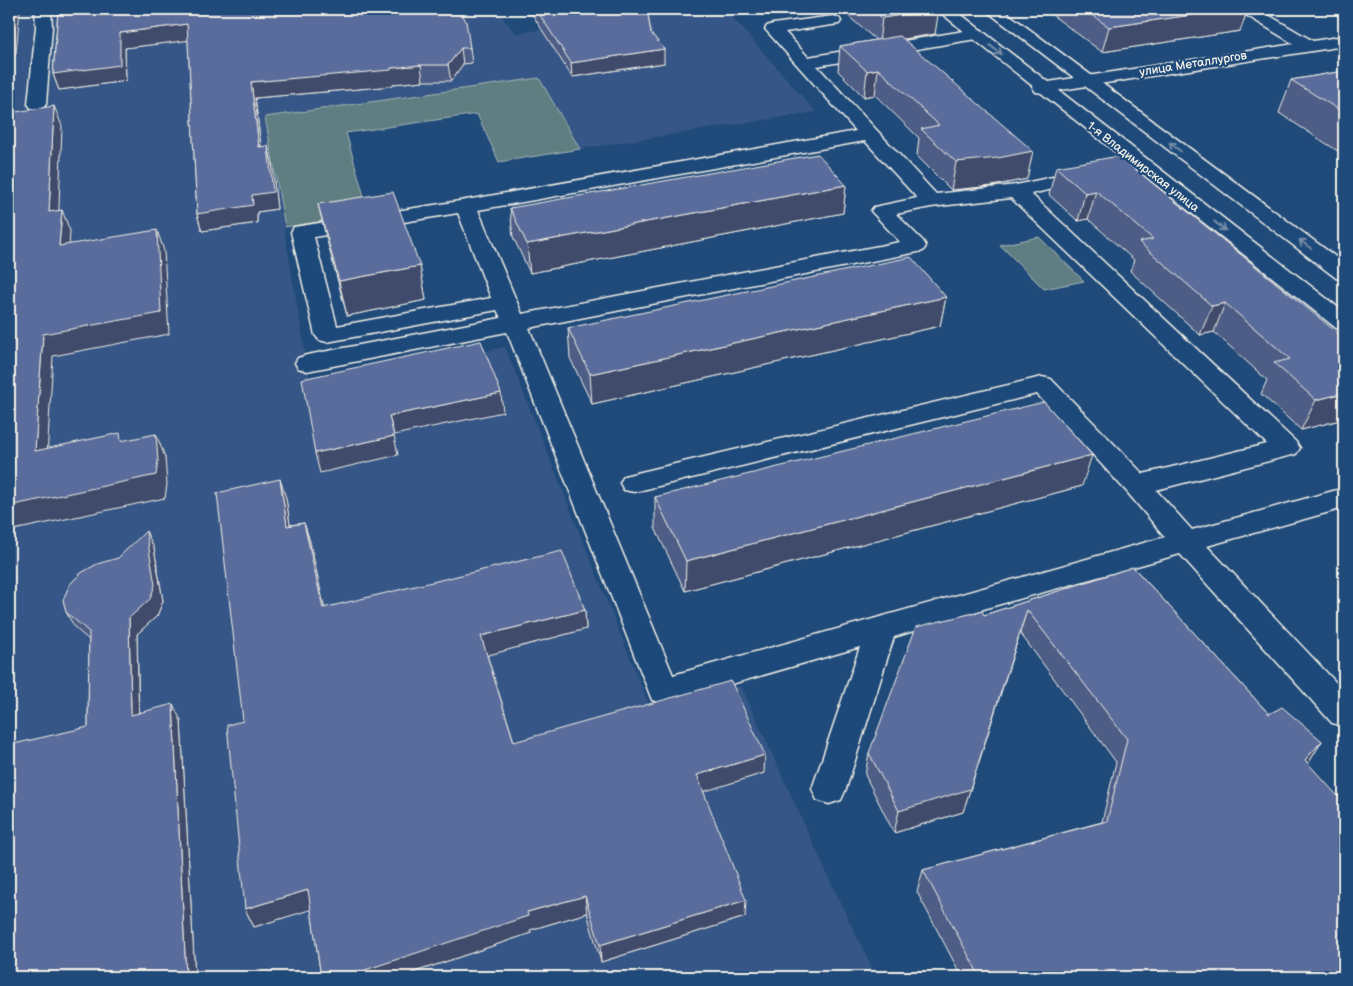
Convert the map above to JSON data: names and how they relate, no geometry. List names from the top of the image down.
{
  "streets": {
    "main road": ["улица Металлургов", "1-я Владимирская улица"]
  },
  "crossings": [
    ["улица Металлургов", "1-я Владимирская улица"]
  ]
}
